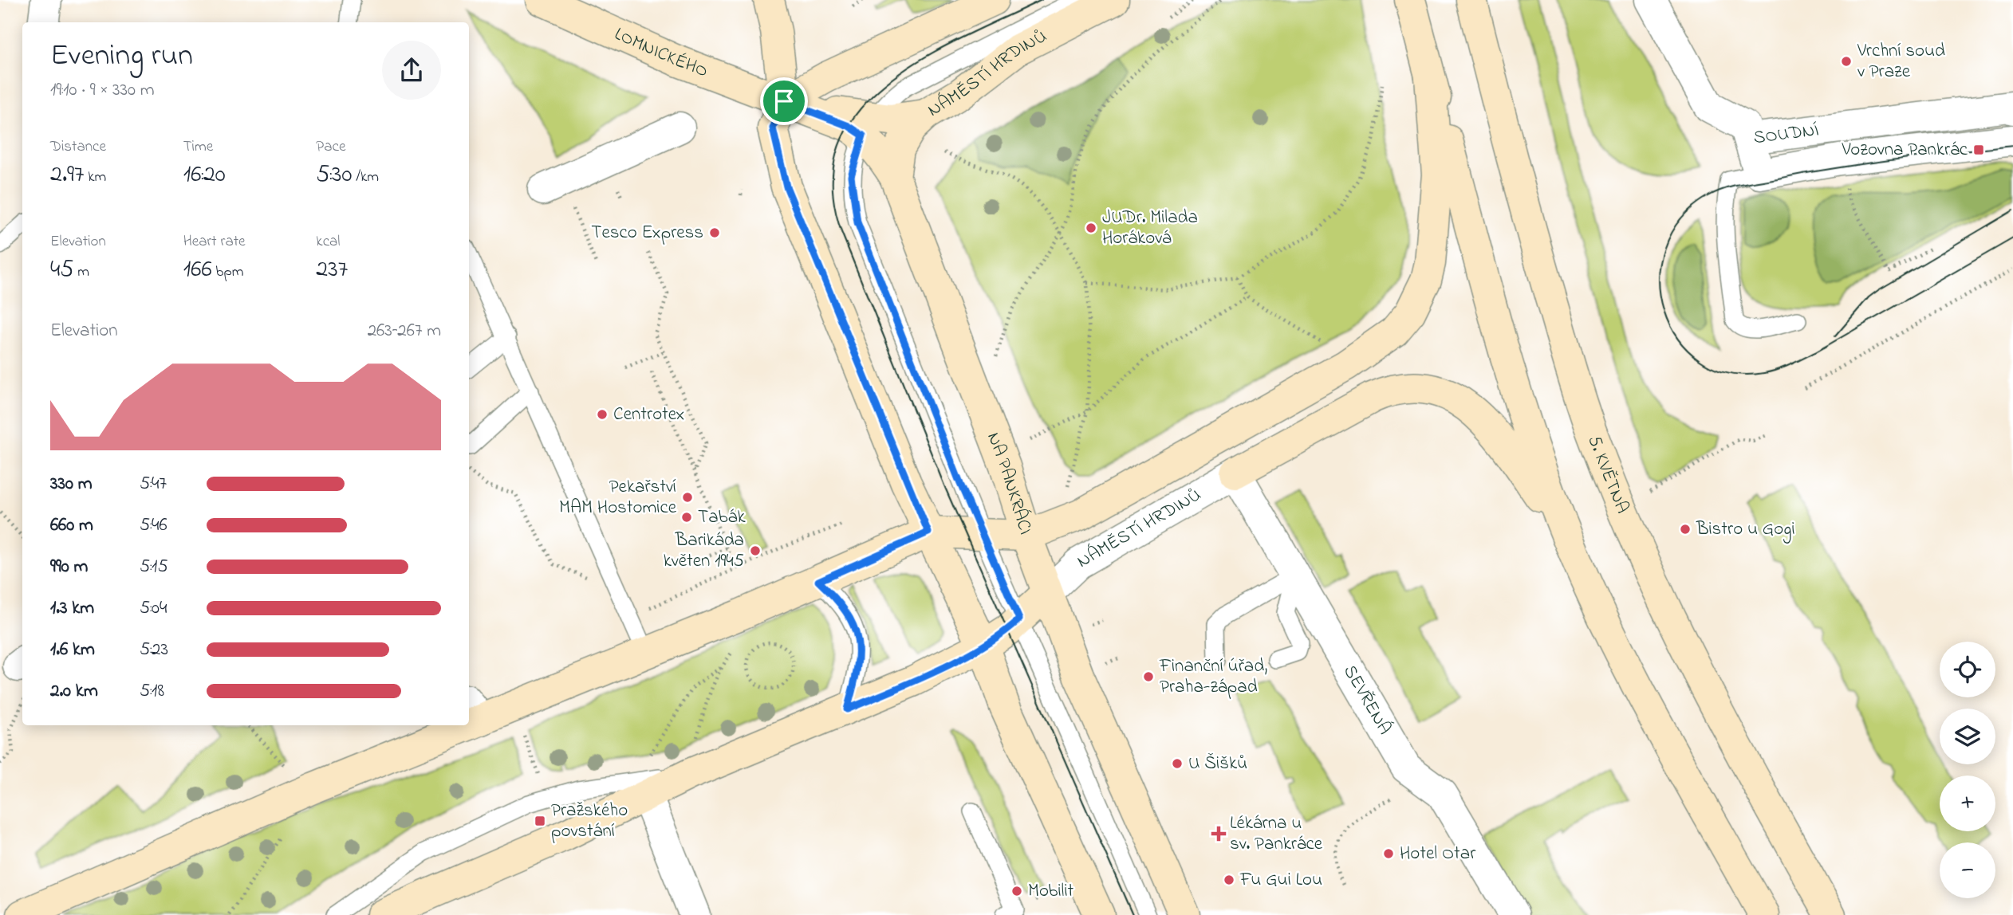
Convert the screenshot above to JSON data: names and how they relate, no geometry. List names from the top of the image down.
{
  "streets": {
    "street": [
      "LOMNICKÉHO",
      "NÁMĚSTÍ HRDINŮ",
      "SOUDNÍ",
      "5. KVĚTNA",
      "NA PANKRÁCI",
      "SEVŘENÁ"
    ]
  },
  "crossings": [
    ["LOMNICKÉHO", "NÁMĚSTÍ HRDINŮ"],
    ["LOMNICKÉHO", "NA PANKRÁCI"],
    ["NÁMĚSTÍ HRDINŮ", "NA PANKRÁCI"],
    ["NÁMĚSTÍ HRDINŮ", "SEVŘENÁ"]
  ],
  "places": {
    "other": [
      "Vrchní soud v Praze",
      "JUDr. Milada Horáková",
      "Tesco Express",
      "Centrotex",
      "Pekařství MAM Hostomice",
      "Tabák",
      "Bistro u Gogi",
      "Barikáda květen 1945",
      "Finanční úřad, Praha-západ",
      "U Šišků",
      "Hotel Otar",
      "Fu Gui Lou",
      "Mobilit"
    ],
    "transit": ["Vozovna Pankrác", "Pražského povstání"],
    "health": ["Lékárna u sv. Pankráce"]
  },
  "page": {
    "heading": ["Evening run", "19:10 · 9 × 330 m"],
    "stats": [
      ["Distance", "2.97 km"],
      ["Time", "16:20"],
      ["Pace", "5:30 /km"],
      ["Elevation", "45 m"],
      ["Heart rate", "166 bpm"],
      ["kcal", "237"]
    ],
    "chart": ["Elevation", "263–267 m"],
    "list": [
      {
        "name": "330 m",
        "note": "5:47"
      },
      {
        "name": "660 m",
        "note": "5:46"
      },
      {
        "name": "990 m",
        "note": "5:15"
      },
      {
        "name": "1.3 km",
        "note": "5:04"
      },
      {
        "name": "1.6 km",
        "note": "5:23"
      },
      {
        "name": "2.0 km",
        "note": "5:18"
      }
    ],
    "map_buttons": ["+", "−"]
  }
}
